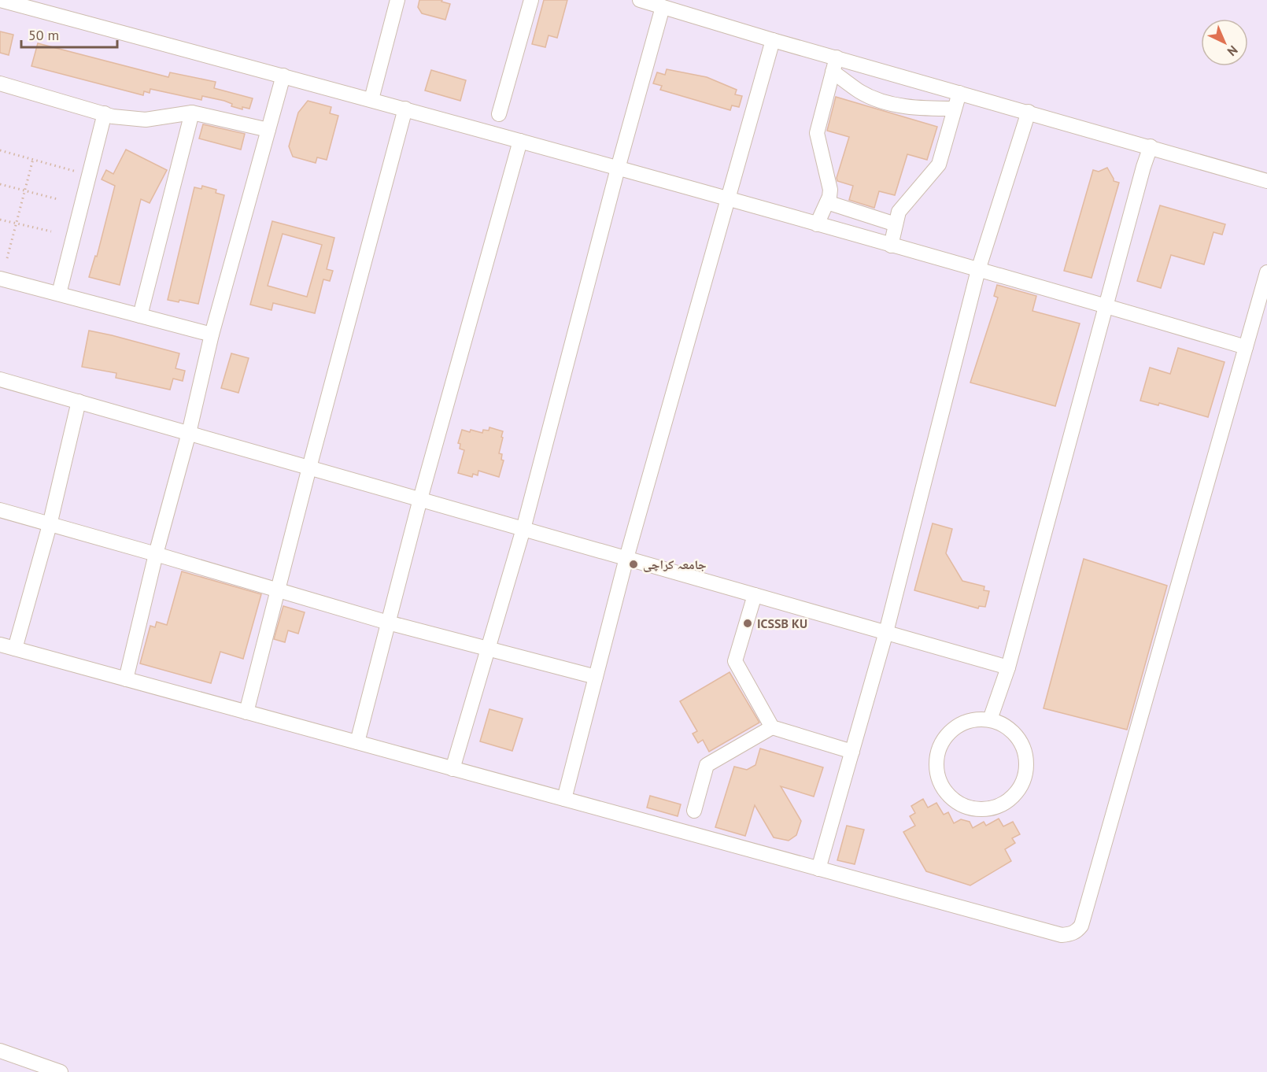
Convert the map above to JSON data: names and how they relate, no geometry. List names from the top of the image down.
{
  "places": ["جامعہ کراچی", "ICSSB KU"],
  "scale_bar": "50 m",
  "north": "bottom right"
}
